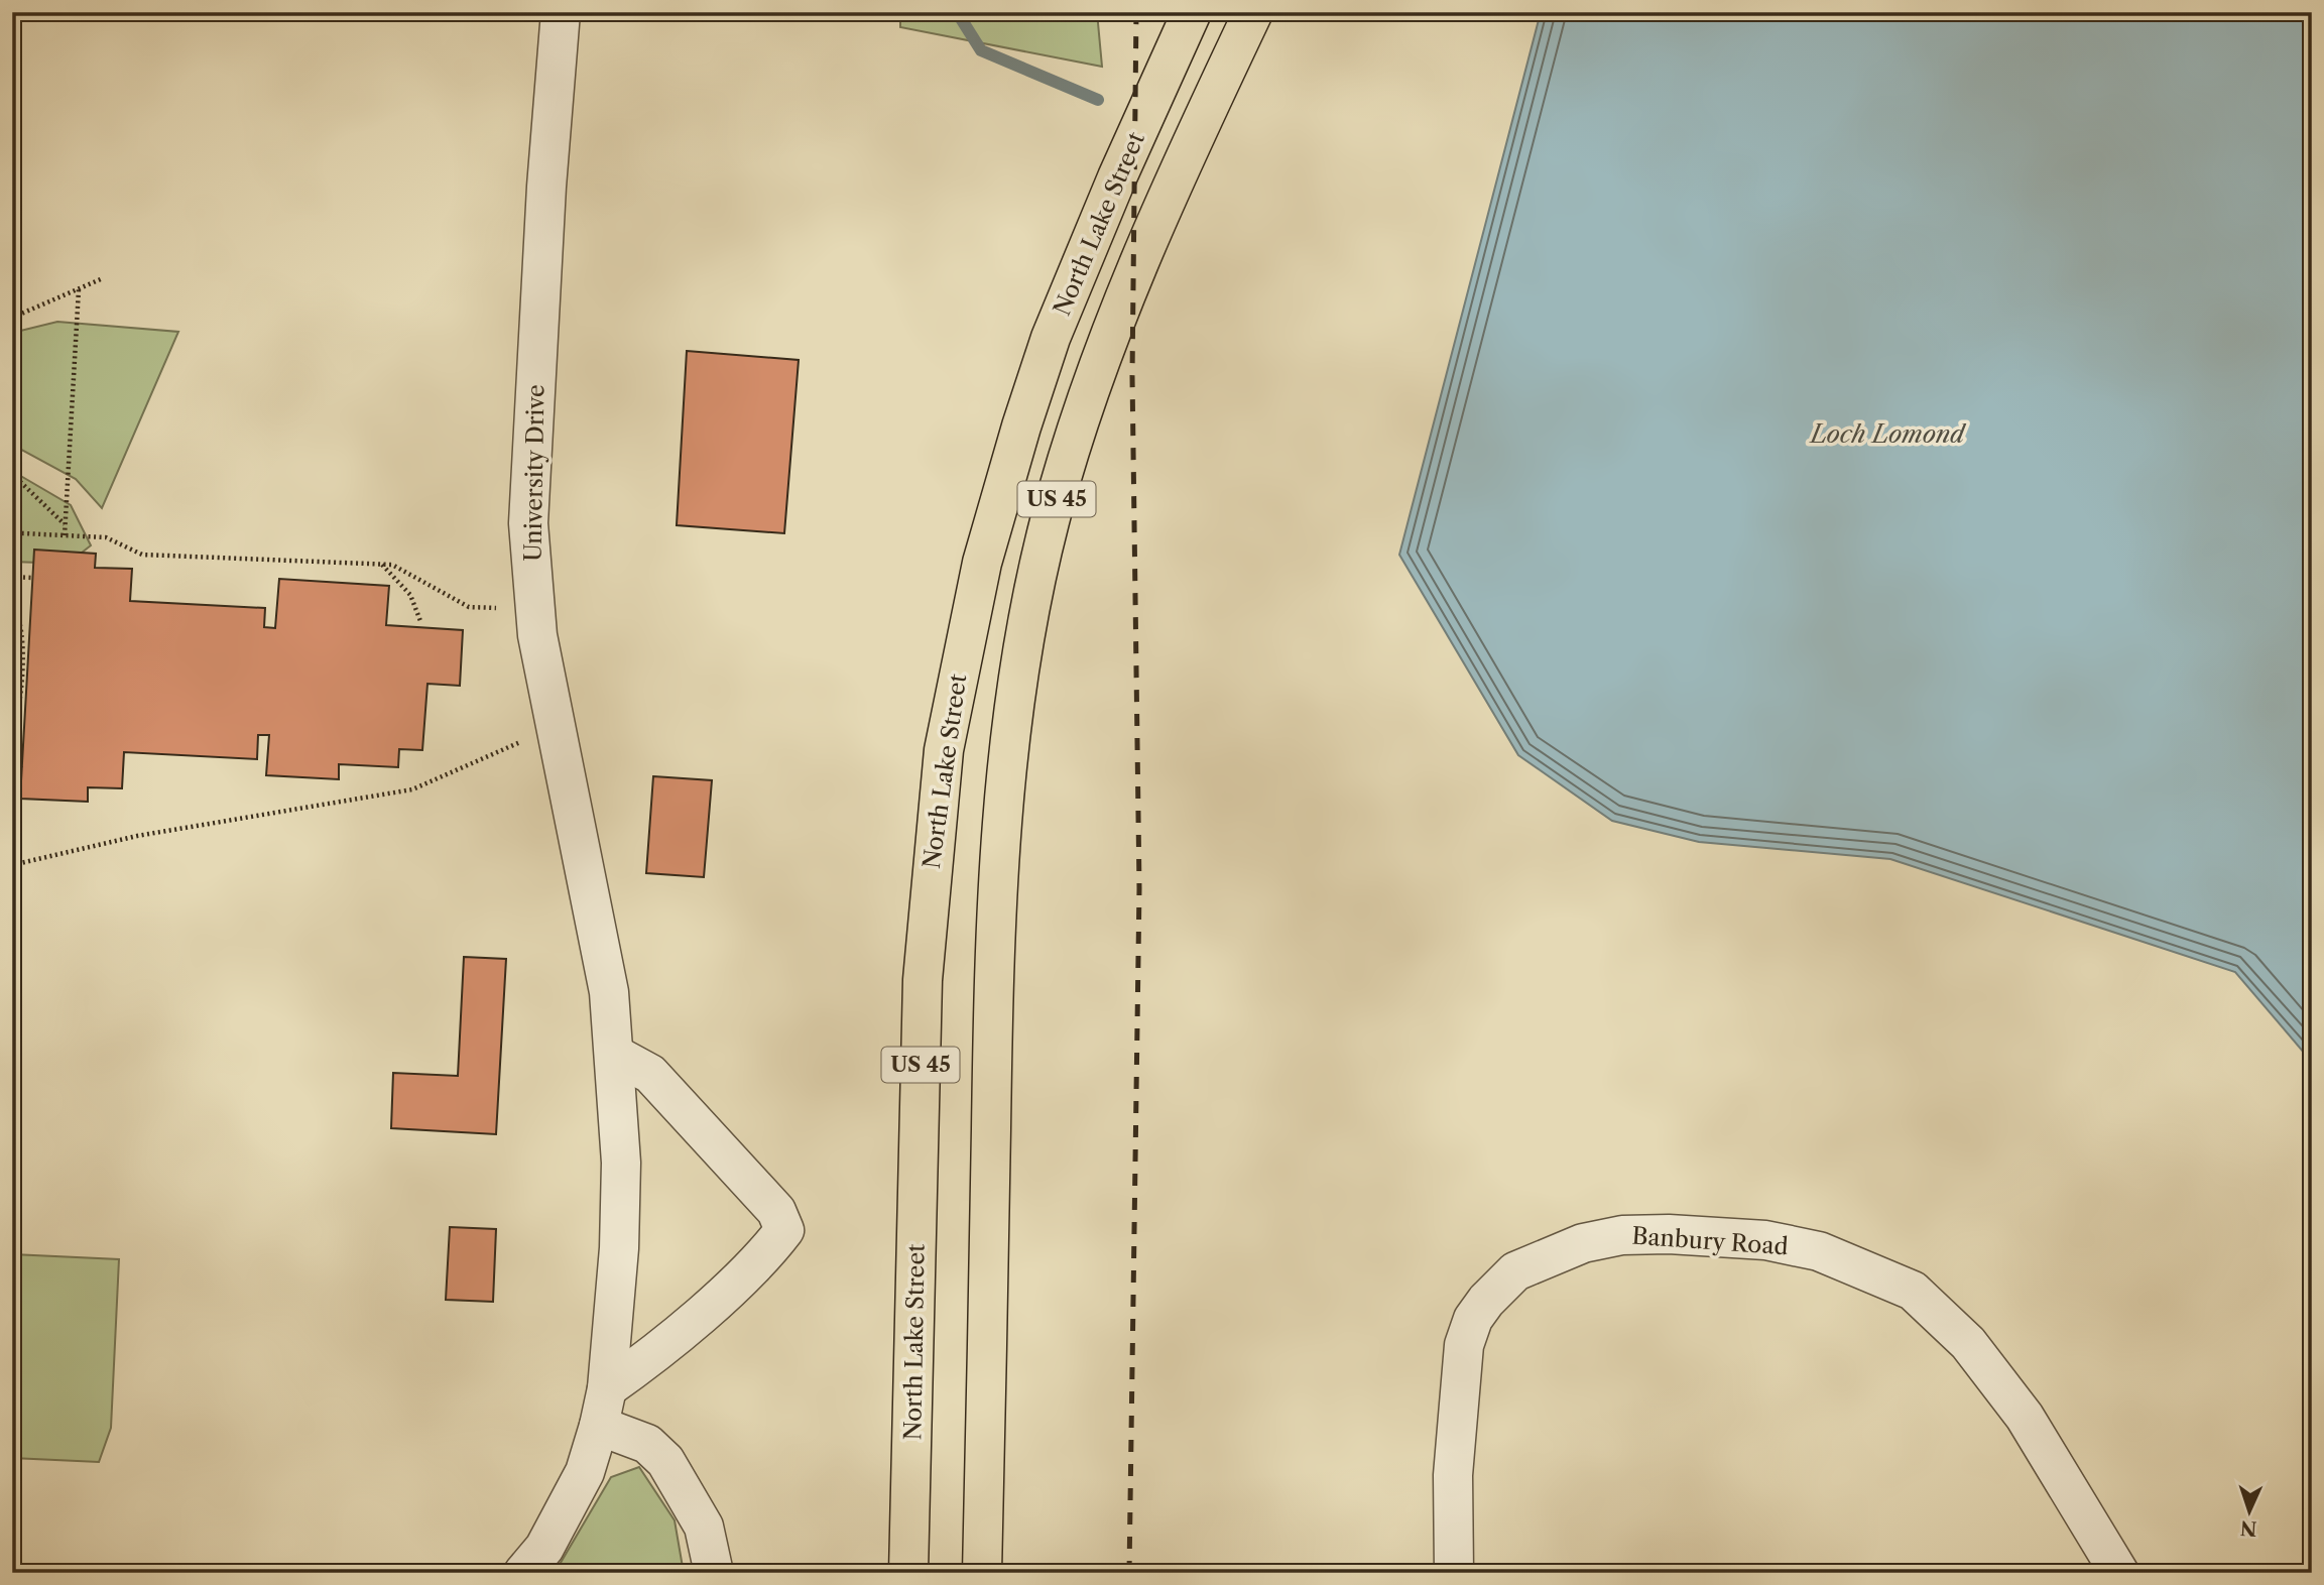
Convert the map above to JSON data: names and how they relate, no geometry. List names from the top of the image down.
{
  "streets": {
    "main road": ["North Lake Street", "US 45"],
    "street": ["University Drive", "Banbury Road"]
  },
  "water": ["Loch Lomond"],
  "north": "bottom"
}
